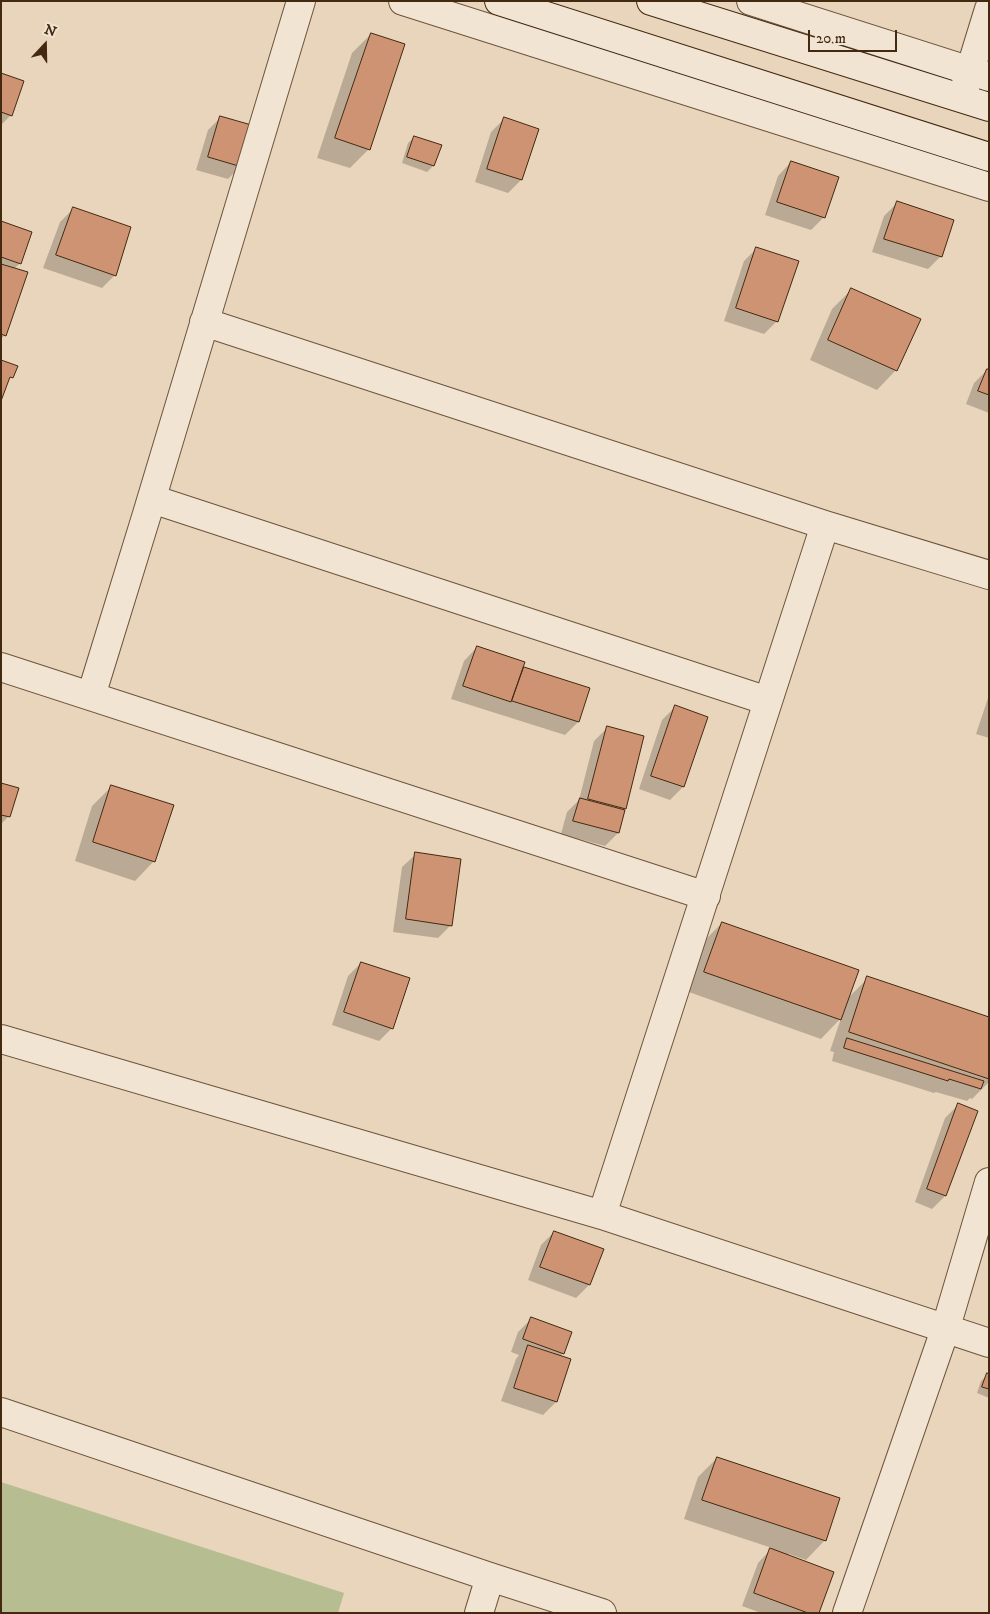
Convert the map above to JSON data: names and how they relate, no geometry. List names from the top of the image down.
{
  "scale_bar": "20 m",
  "north": "top"
}
